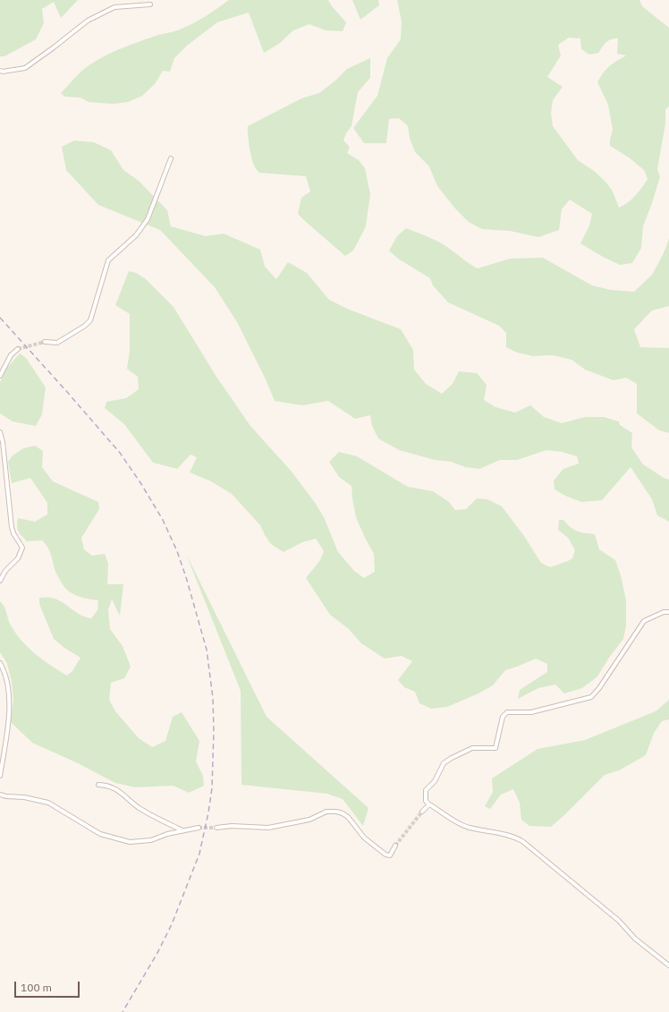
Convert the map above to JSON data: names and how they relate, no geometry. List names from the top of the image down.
{
  "scale_bar": "100 m"
}
